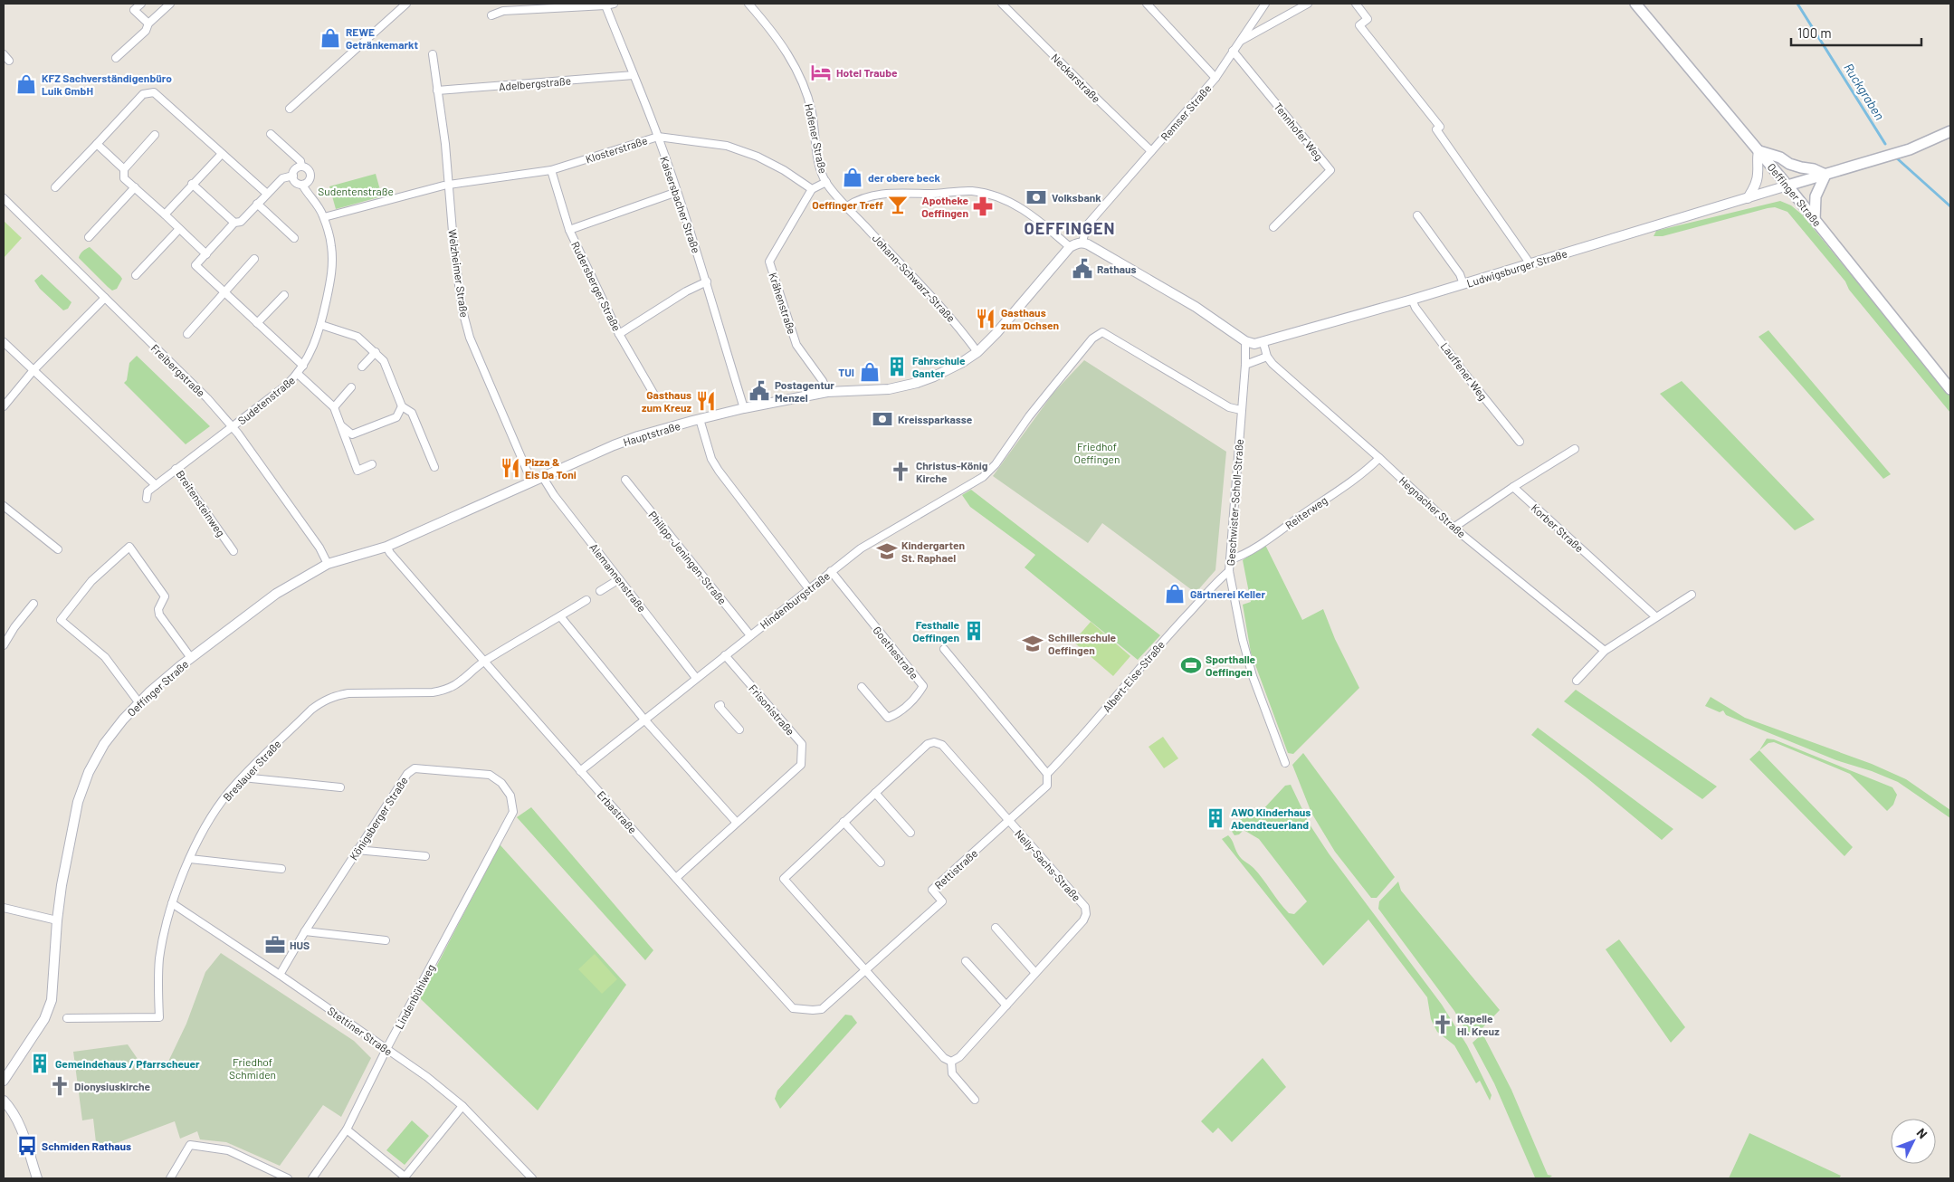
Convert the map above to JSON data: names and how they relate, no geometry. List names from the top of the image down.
{
  "streets": {
    "main road": ["Oeffinger Straße"],
    "street": [
      "Neckarstraße",
      "Adelbergstraße",
      "Remser Straße",
      "Tennhofer Weg",
      "Hofener Straße",
      "Klosterstraße",
      "Kaisersbacher Straße",
      "Ludwigsburger Straße",
      "Welzheimer Straße",
      "Johann-Schwarz-Straße",
      "Rudersberger Straße",
      "Krähenstraße",
      "Freibergstraße",
      "Lauffener Weg",
      "Sudetenstraße",
      "Hauptstraße",
      "Geschwister-Scholl-Straße",
      "Breitensteinweg",
      "Hegnacher Straße",
      "Reiterweg",
      "Korber Straße",
      "Philipp-Jeningen-Straße",
      "Alemannenstraße",
      "Hindenburgstraße",
      "Goethestraße",
      "Albert-Eise-Straße",
      "Frisonistraße",
      "Breslauer Straße",
      "Erbastraße",
      "Königsberger Straße",
      "Nelly-Sachs-Straße",
      "Rettistraße",
      "Lindenbühlweg",
      "Stettiner Straße"
    ]
  },
  "crossings": [
    ["Neckarstraße", "Remser Straße"],
    ["Adelbergstraße", "Kaisersbacher Straße"],
    ["Adelbergstraße", "Welzheimer Straße"],
    ["Remser Straße", "Tennhofer Weg"],
    ["Hofener Straße", "Johann-Schwarz-Straße"],
    ["Klosterstraße", "Kaisersbacher Straße"],
    ["Klosterstraße", "Welzheimer Straße"],
    ["Klosterstraße", "Rudersberger Straße"],
    ["Klosterstraße", "Krähenstraße"],
    ["Oeffinger Straße", "Ludwigsburger Straße"],
    ["Oeffinger Straße", "Freibergstraße"],
    ["Oeffinger Straße", "Hauptstraße"],
    ["Oeffinger Straße", "Erbastraße"],
    ["Kaisersbacher Straße", "Hauptstraße"],
    ["Ludwigsburger Straße", "Lauffener Weg"],
    ["Ludwigsburger Straße", "Geschwister-Scholl-Straße"],
    ["Ludwigsburger Straße", "Hegnacher Straße"],
    ["Welzheimer Straße", "Hauptstraße"],
    ["Johann-Schwarz-Straße", "Hauptstraße"],
    ["Krähenstraße", "Hauptstraße"],
    ["Freibergstraße", "Sudetenstraße"],
    ["Freibergstraße", "Breitensteinweg"],
    ["Sudetenstraße", "Breitensteinweg"],
    ["Hauptstraße", "Alemannenstraße"],
    ["Hauptstraße", "Erbastraße"],
    ["Geschwister-Scholl-Straße", "Reiterweg"],
    ["Geschwister-Scholl-Straße", "Hindenburgstraße"],
    ["Geschwister-Scholl-Straße", "Albert-Eise-Straße"],
    ["Hegnacher Straße", "Reiterweg"],
    ["Philipp-Jeningen-Straße", "Hindenburgstraße"],
    ["Alemannenstraße", "Hindenburgstraße"],
    ["Hindenburgstraße", "Goethestraße"],
    ["Hindenburgstraße", "Frisonistraße"],
    ["Hindenburgstraße", "Erbastraße"],
    ["Albert-Eise-Straße", "Rettistraße"],
    ["Frisonistraße", "Erbastraße"],
    ["Breslauer Straße", "Erbastraße"],
    ["Breslauer Straße", "Stettiner Straße"],
    ["Erbastraße", "Rettistraße"],
    ["Königsberger Straße", "Lindenbühlweg"],
    ["Königsberger Straße", "Stettiner Straße"],
    ["Nelly-Sachs-Straße", "Rettistraße"],
    ["Lindenbühlweg", "Stettiner Straße"]
  ],
  "districts": ["OEFFINGEN"],
  "water": ["Ruckgraben"],
  "parks": ["Sudentenstraße", "Friedhof Oeffingen", "Friedhof Schmiden"],
  "places": {
    "shop": [
      "REWE Getränkemarkt",
      "KFZ Sachverständigenbüro Luik GmbH",
      "der obere beck",
      "TUI",
      "Gärtnerei Keller"
    ],
    "hotel": ["Hotel Traube"],
    "bank": ["Volksbank", "Kreissparkasse"],
    "bar": ["Oeffinger Treff"],
    "pharmacy": ["Apotheke Oeffingen"],
    "public building": ["Rathaus", "Postagentur Menzel"],
    "restaurant": ["Gasthaus zum Ochsen", "Gasthaus zum Kreuz", "Pizza & Eis Da Toni"],
    "building": [
      "Fahrschule Ganter",
      "Festhalle Oeffingen",
      "AWO Kinderhaus Abendteuerland",
      "Gemeindehaus / Pfarrscheuer"
    ],
    "church": ["Christus-König Kirche", "Kapelle Hl. Kreuz", "Dionysiuskirche"],
    "school or university": ["Kindergarten St. Raphael", "Schillerschule Oeffingen"],
    "sports": ["Sporthalle Oeffingen"],
    "office": ["HUS"],
    "bus stop": ["Schmiden Rathaus"]
  },
  "scale_bar": "100 m",
  "north": "top right"
}
